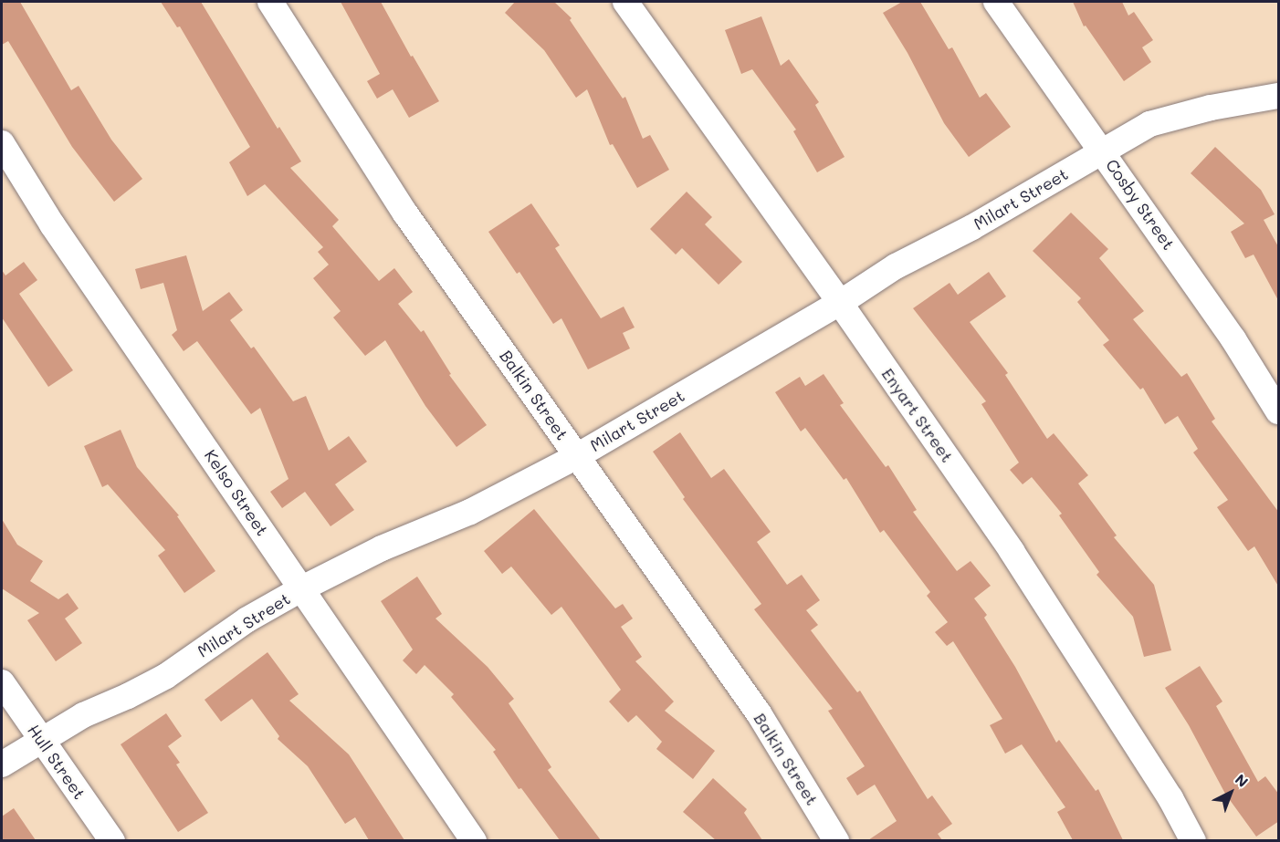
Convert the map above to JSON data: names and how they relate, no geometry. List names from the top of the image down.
{
  "streets": {
    "street": [
      "Milart Street",
      "Cosby Street",
      "Balkin Street",
      "Enyart Street",
      "Kelso Street",
      "Hull Street"
    ]
  },
  "crossings": [
    ["Milart Street", "Cosby Street"],
    ["Milart Street", "Balkin Street"],
    ["Milart Street", "Enyart Street"],
    ["Milart Street", "Kelso Street"],
    ["Milart Street", "Hull Street"]
  ],
  "north": "top right"
}
